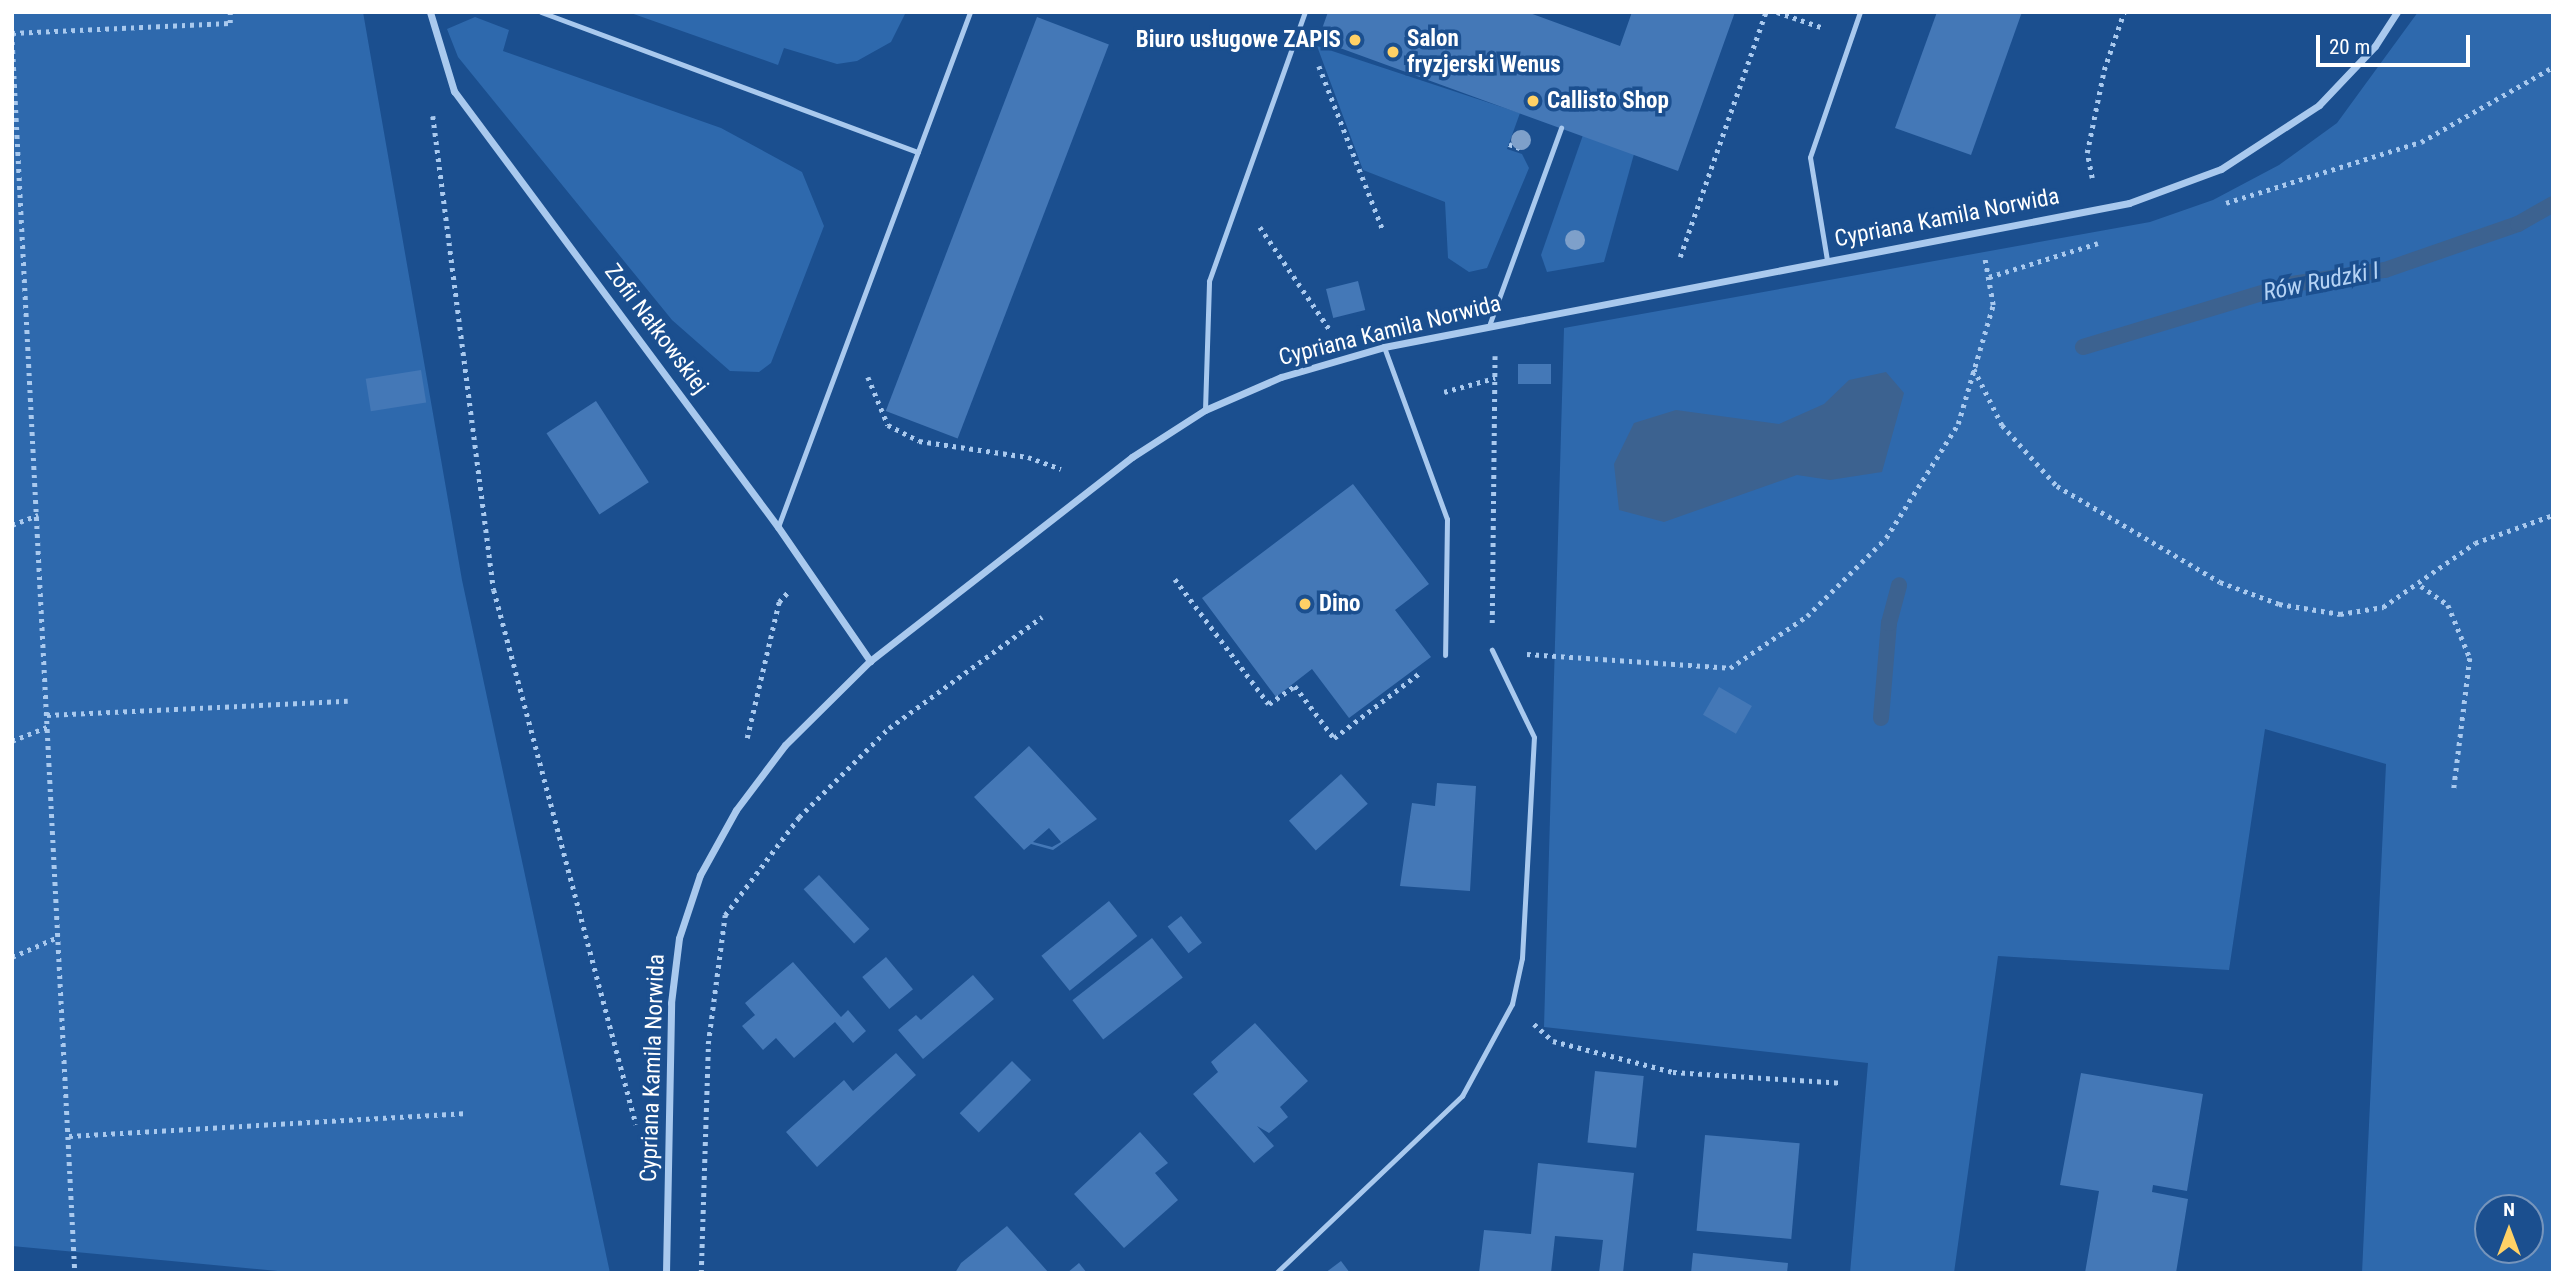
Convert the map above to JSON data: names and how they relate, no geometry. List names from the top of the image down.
{
  "streets": {
    "street": ["Cypriana Kamila Norwida", "Zofii Nałkowskiej"]
  },
  "crossings": [
    ["Cypriana Kamila Norwida", "Zofii Nałkowskiej"]
  ],
  "water": ["Rów Rudzki I"],
  "places": [
    "Biuro usługowe ZAPIS",
    "Salon fryzjerski Wenus",
    "Callisto Shop",
    "Dino"
  ],
  "scale_bar": "20 m",
  "north": "top"
}
